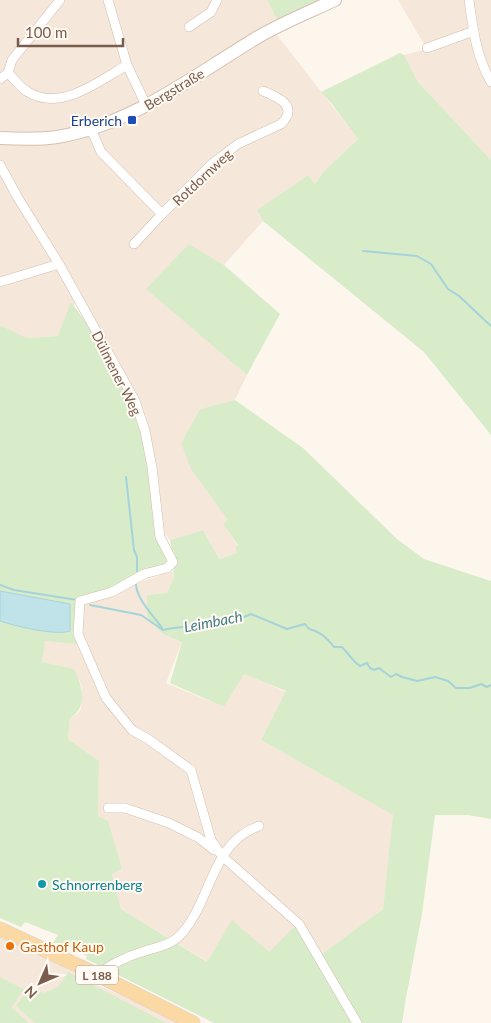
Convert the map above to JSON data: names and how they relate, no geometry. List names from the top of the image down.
{
  "streets": {
    "main road": ["L 188"],
    "street": ["Bergstraße", "Rotdornweg", "Dülmener Weg"]
  },
  "water": ["Leimbach"],
  "places": {
    "transit": ["Erberich"],
    "other": ["Schnorrenberg", "Gasthof Kaup"]
  },
  "scale_bar": "100 m",
  "north": "bottom left"
}
